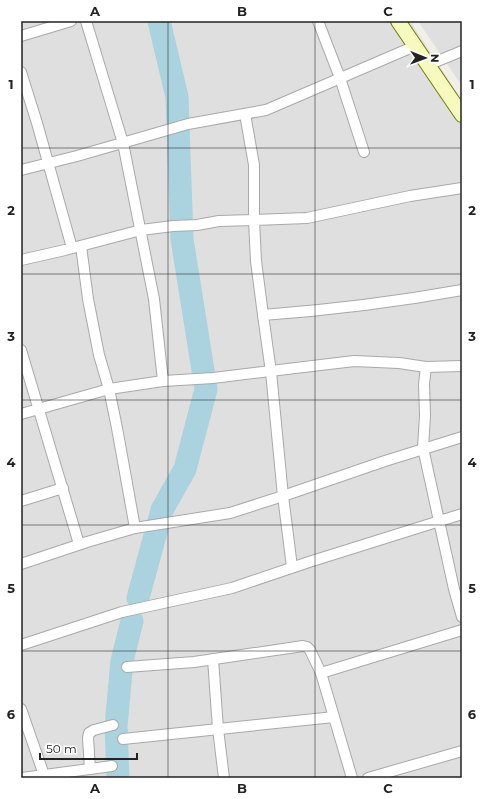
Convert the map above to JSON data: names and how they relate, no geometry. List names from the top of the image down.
{
  "scale_bar": "50 m",
  "north": "right",
  "grid": {
    "columns": ["A", "B", "C"],
    "rows": [
      "1",
      "2",
      "3",
      "4",
      "5",
      "6"
    ]
  }
}
